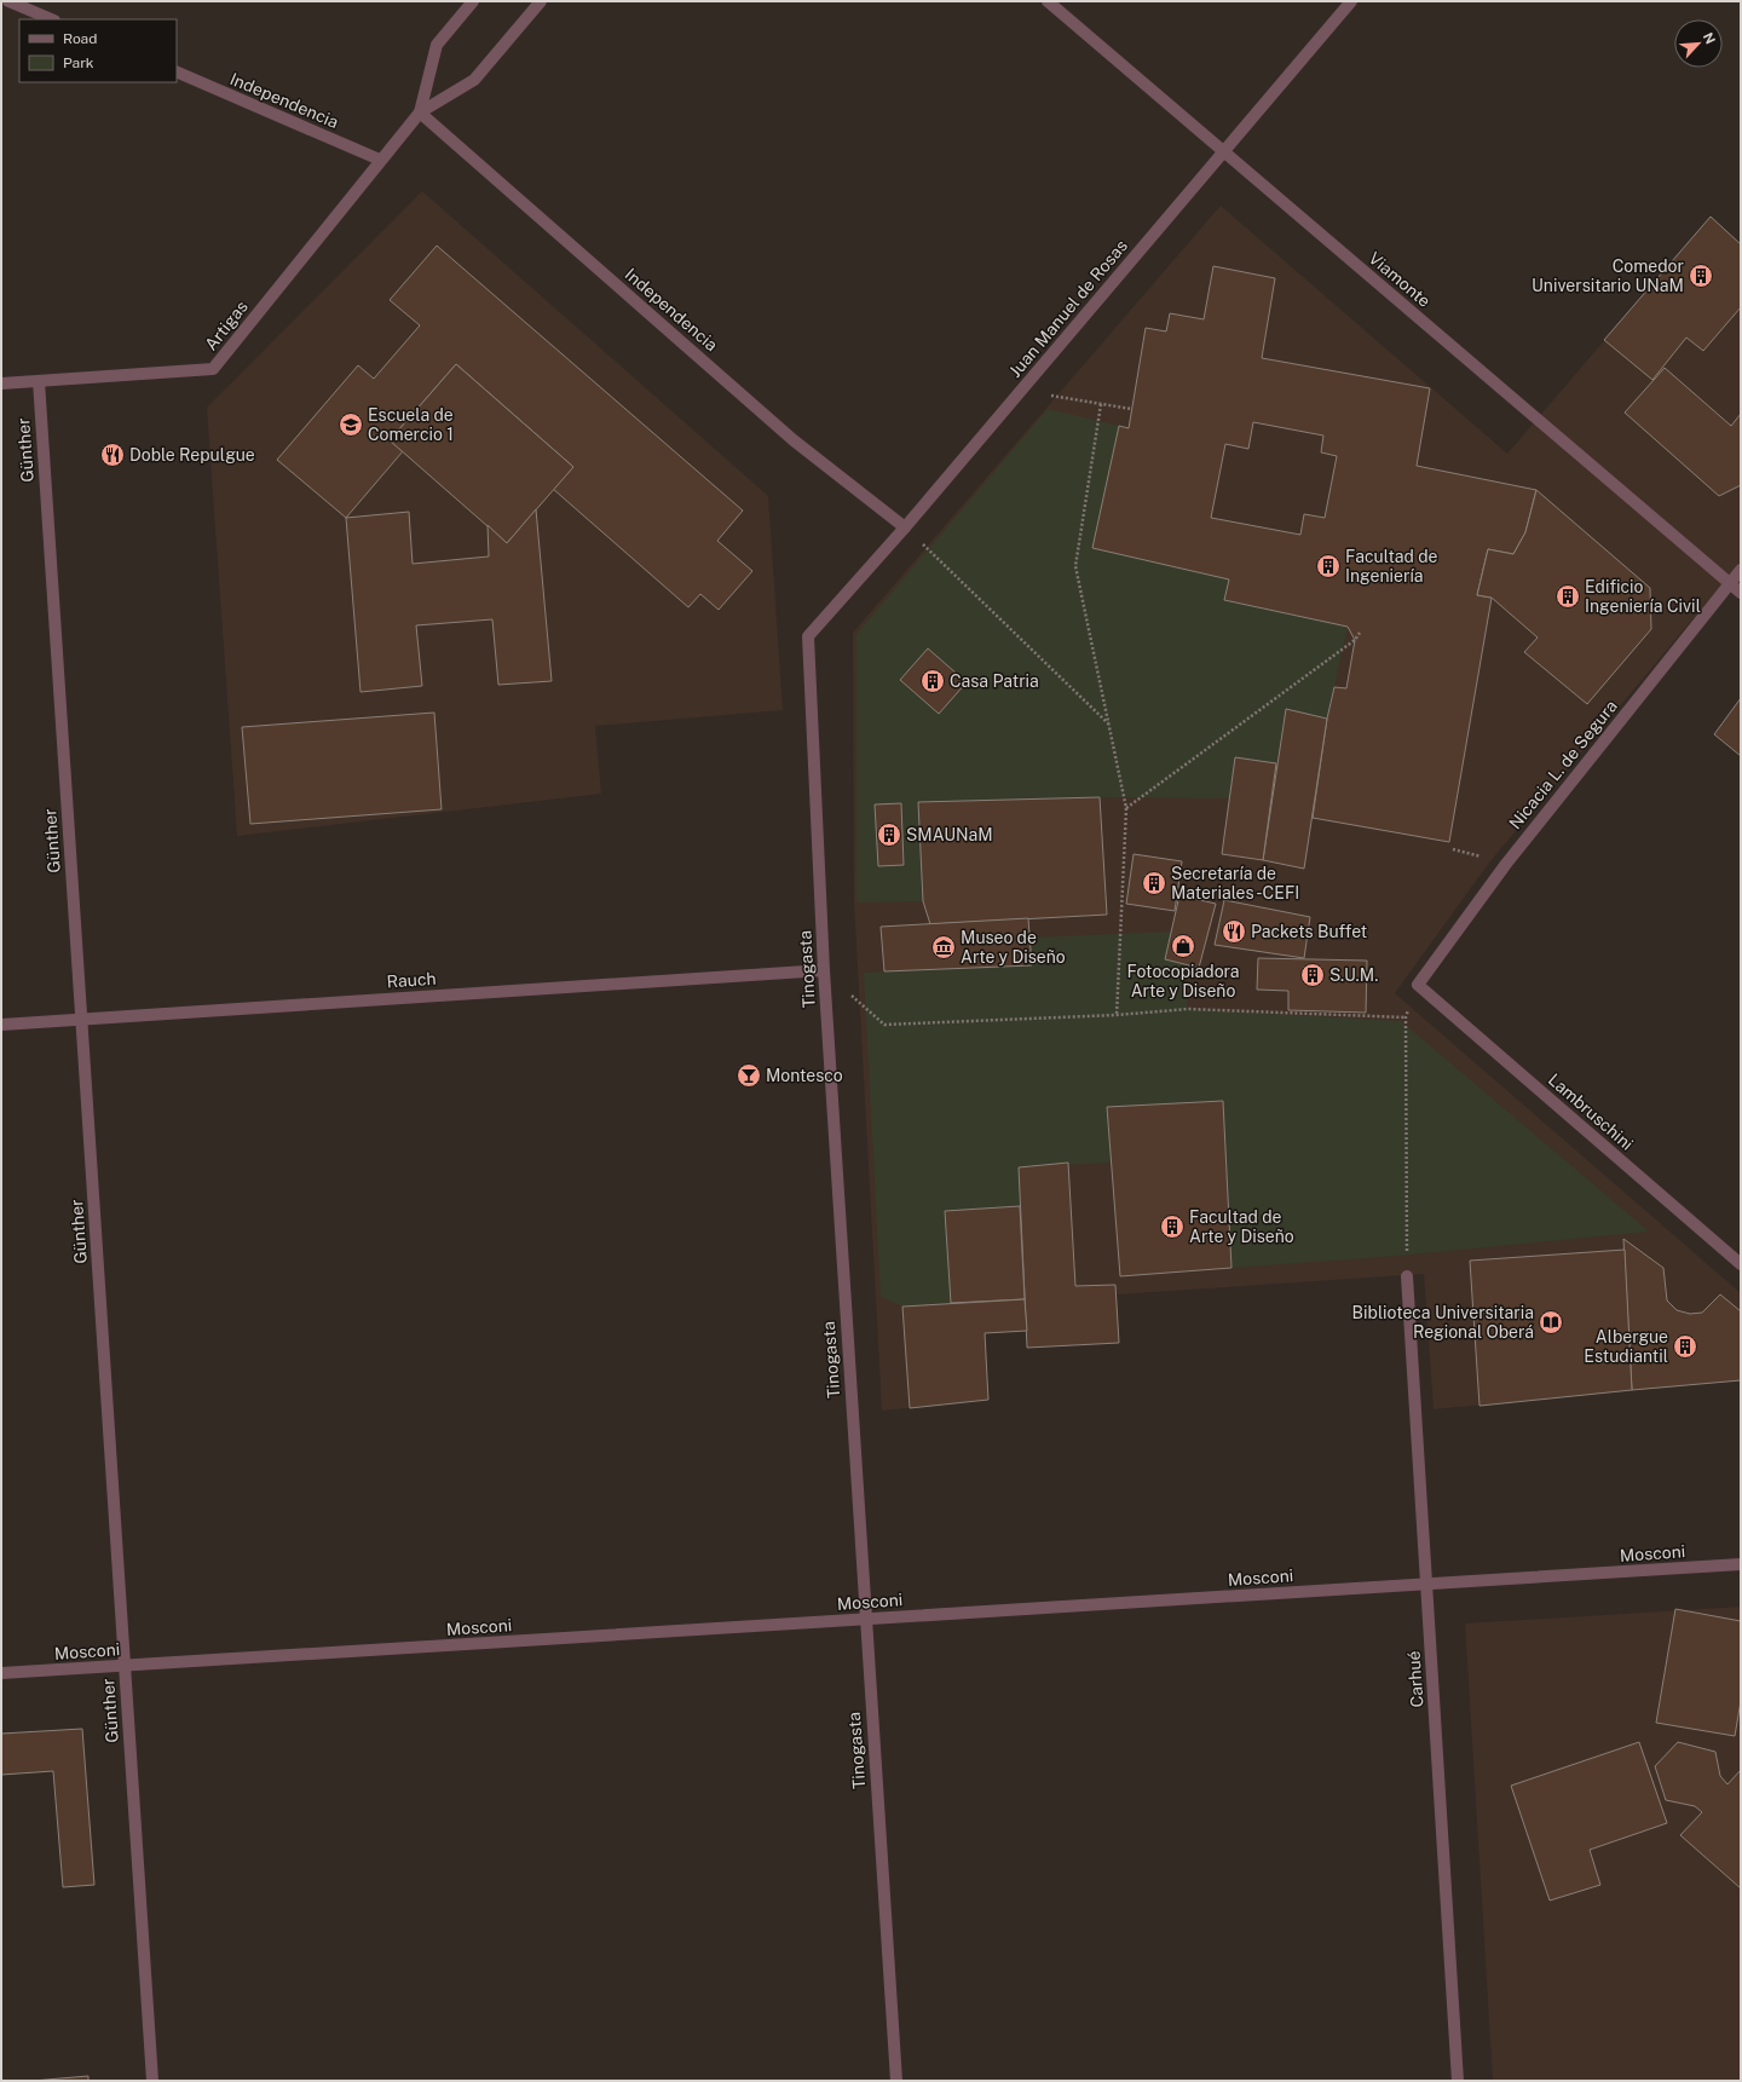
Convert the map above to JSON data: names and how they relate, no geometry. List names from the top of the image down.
{
  "streets": {
    "street": [
      "Independencia",
      "Viamonte",
      "Juan Manuel de Rosas",
      "Artigas",
      "Günther",
      "Nicacia L. de Segura",
      "Tinogasta",
      "Rauch",
      "Lambruschini",
      "Mosconi",
      "Carhué"
    ]
  },
  "crossings": [
    ["Independencia", "Juan Manuel de Rosas"],
    ["Independencia", "Artigas"],
    ["Viamonte", "Juan Manuel de Rosas"],
    ["Viamonte", "Nicacia L. de Segura"],
    ["Juan Manuel de Rosas", "Tinogasta"],
    ["Artigas", "Günther"],
    ["Günther", "Rauch"],
    ["Günther", "Mosconi"],
    ["Nicacia L. de Segura", "Lambruschini"],
    ["Tinogasta", "Rauch"],
    ["Tinogasta", "Mosconi"],
    ["Mosconi", "Carhué"]
  ],
  "places": {
    "building": [
      "Comedor Universitario UNaM",
      "Facultad de Ingeniería",
      "Edificio Ingeniería Civil",
      "Casa Patria",
      "SMAUNaM",
      "Secretaría de Materiales -CEFI",
      "S.U.M.",
      "Facultad de Arte y Diseño",
      "Albergue Estudiantil"
    ],
    "school or university": ["Escuela de Comercio 1"],
    "restaurant": ["Doble Repulgue", "Packets Buffet"],
    "shop": ["Fotocopiadora Arte y Diseño"],
    "museum": ["Museo de Arte y Diseño"],
    "bar": ["Montesco"],
    "library": ["Biblioteca Universitaria Regional Oberá"]
  },
  "legend": ["Road", "Park"],
  "north": "top right"
}
